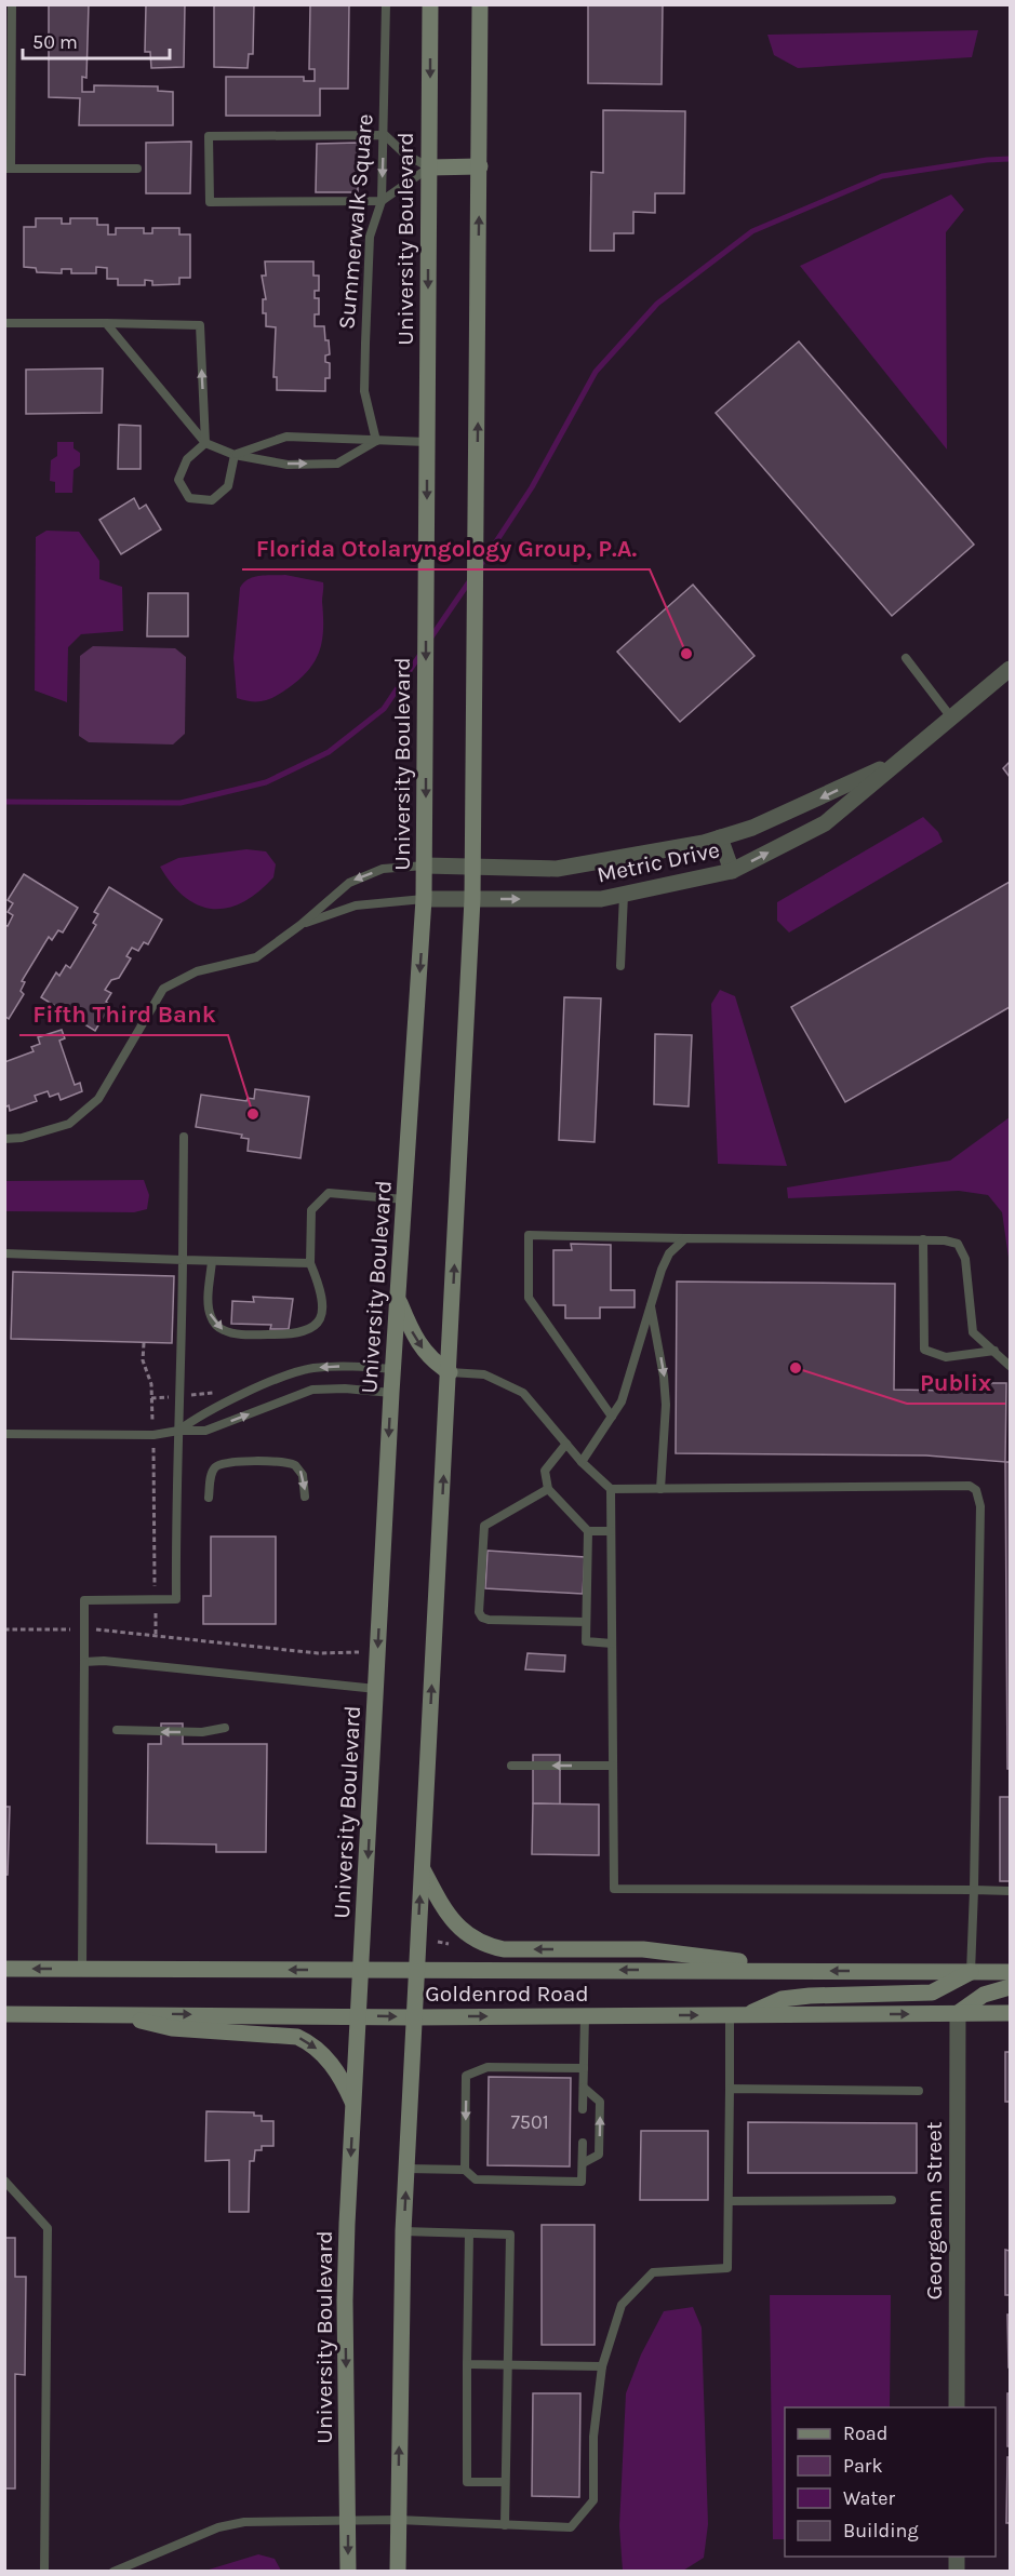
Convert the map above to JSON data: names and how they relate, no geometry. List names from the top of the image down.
{
  "streets": {
    "street": [
      "University Boulevard",
      "Metric Drive",
      "Goldenrod Road",
      "Georgeann Street"
    ],
    "lane": ["Summerwalk Square"]
  },
  "crossings": [
    ["University Boulevard", "Metric Drive"],
    ["University Boulevard", "Goldenrod Road"],
    ["Goldenrod Road", "Georgeann Street"]
  ],
  "places": ["Florida Otolaryngology Group, P.A.", "Fifth Third Bank", "Publix"],
  "house_numbers": ["7501"],
  "legend": [
    "Road",
    "Park",
    "Water",
    "Building"
  ],
  "scale_bar": "50 m"
}
